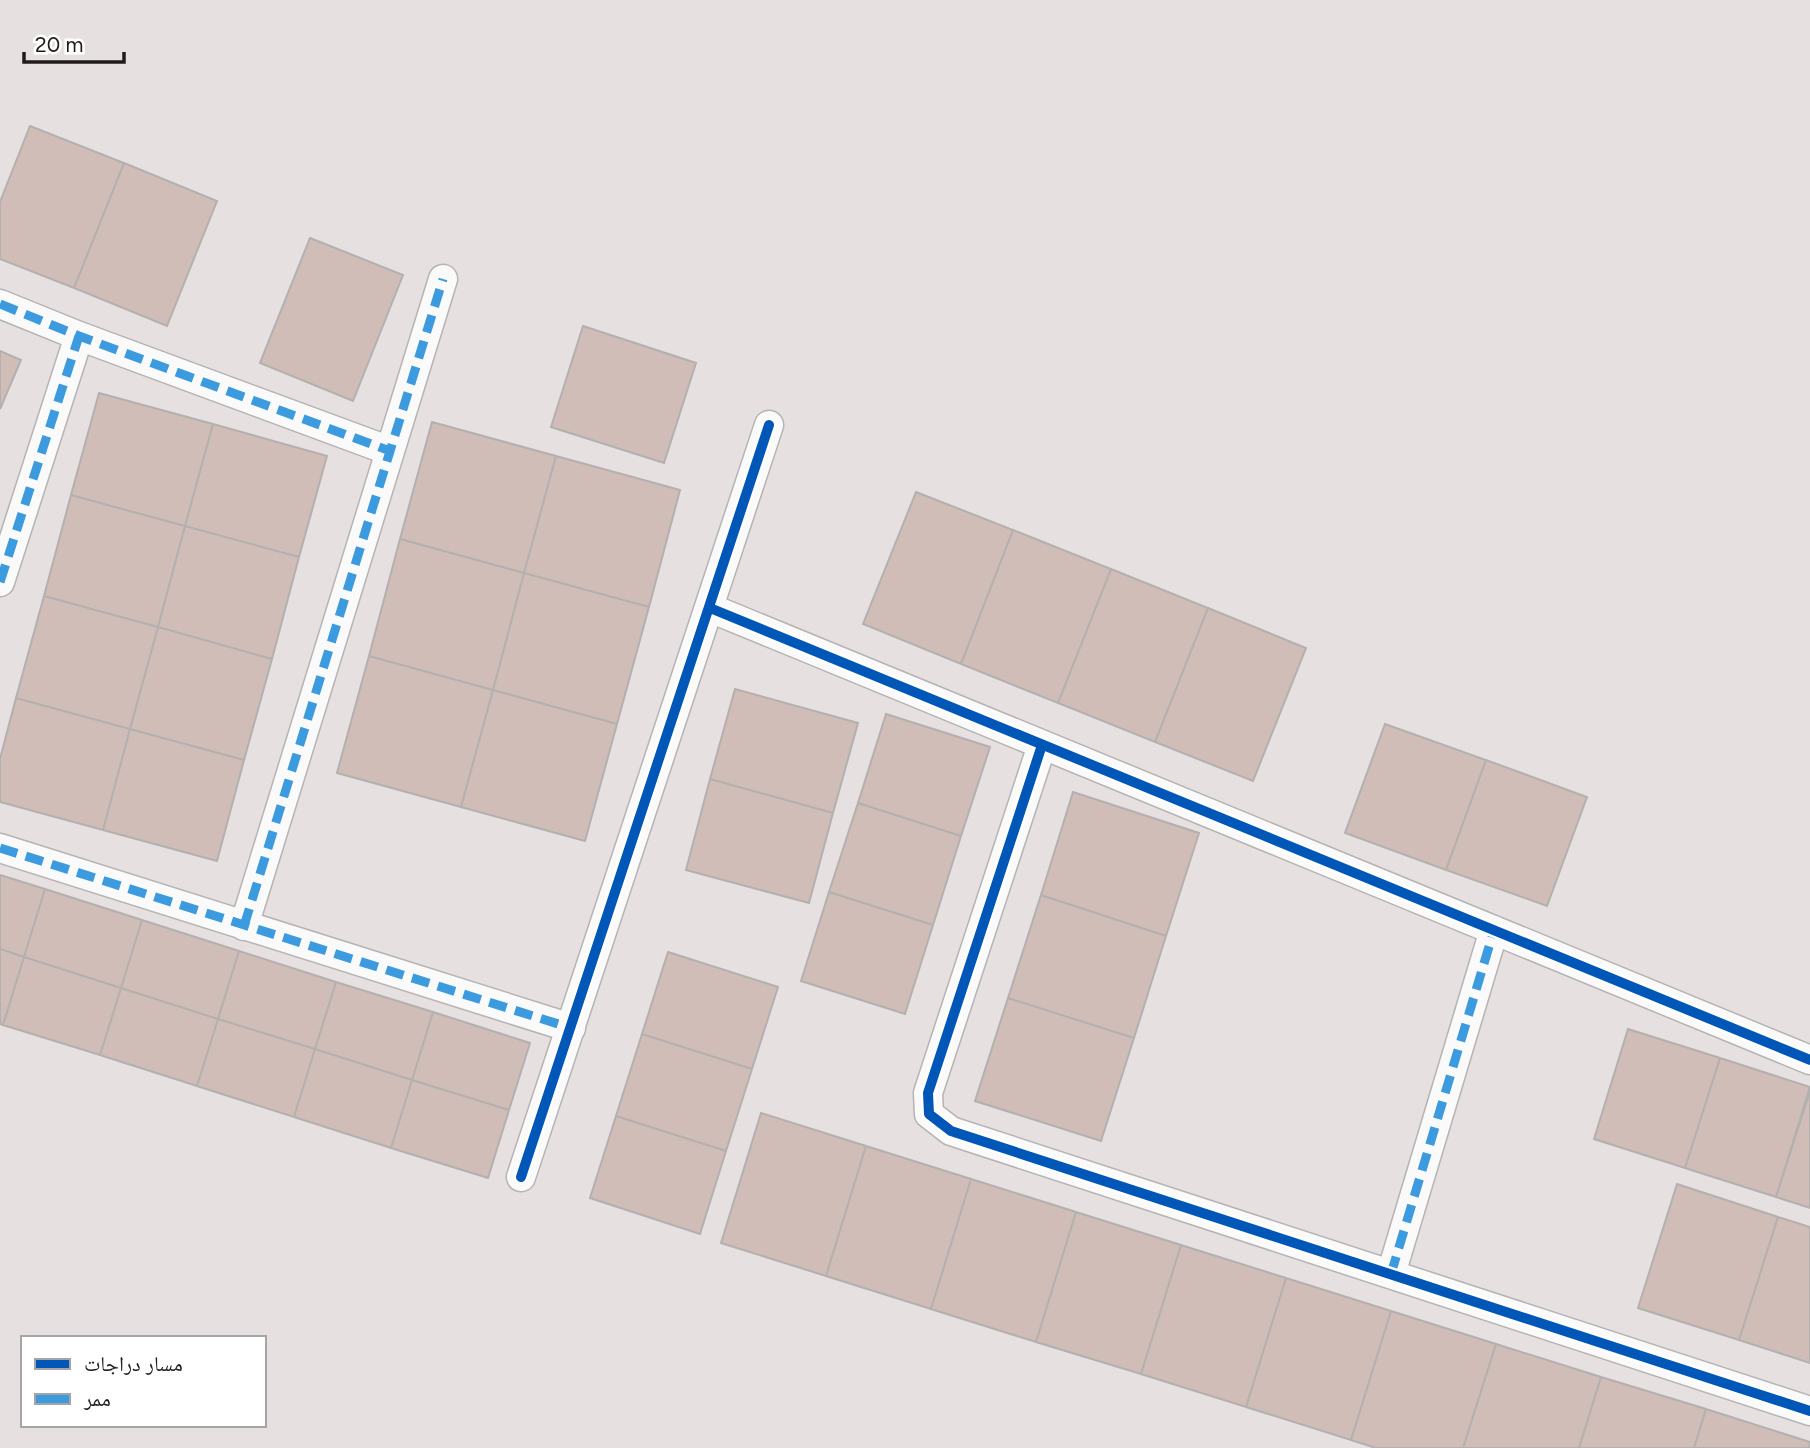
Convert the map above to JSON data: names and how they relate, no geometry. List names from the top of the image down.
{
  "legend": ["مسار دراجات", "ممر"],
  "scale_bar": "20 m"
}
